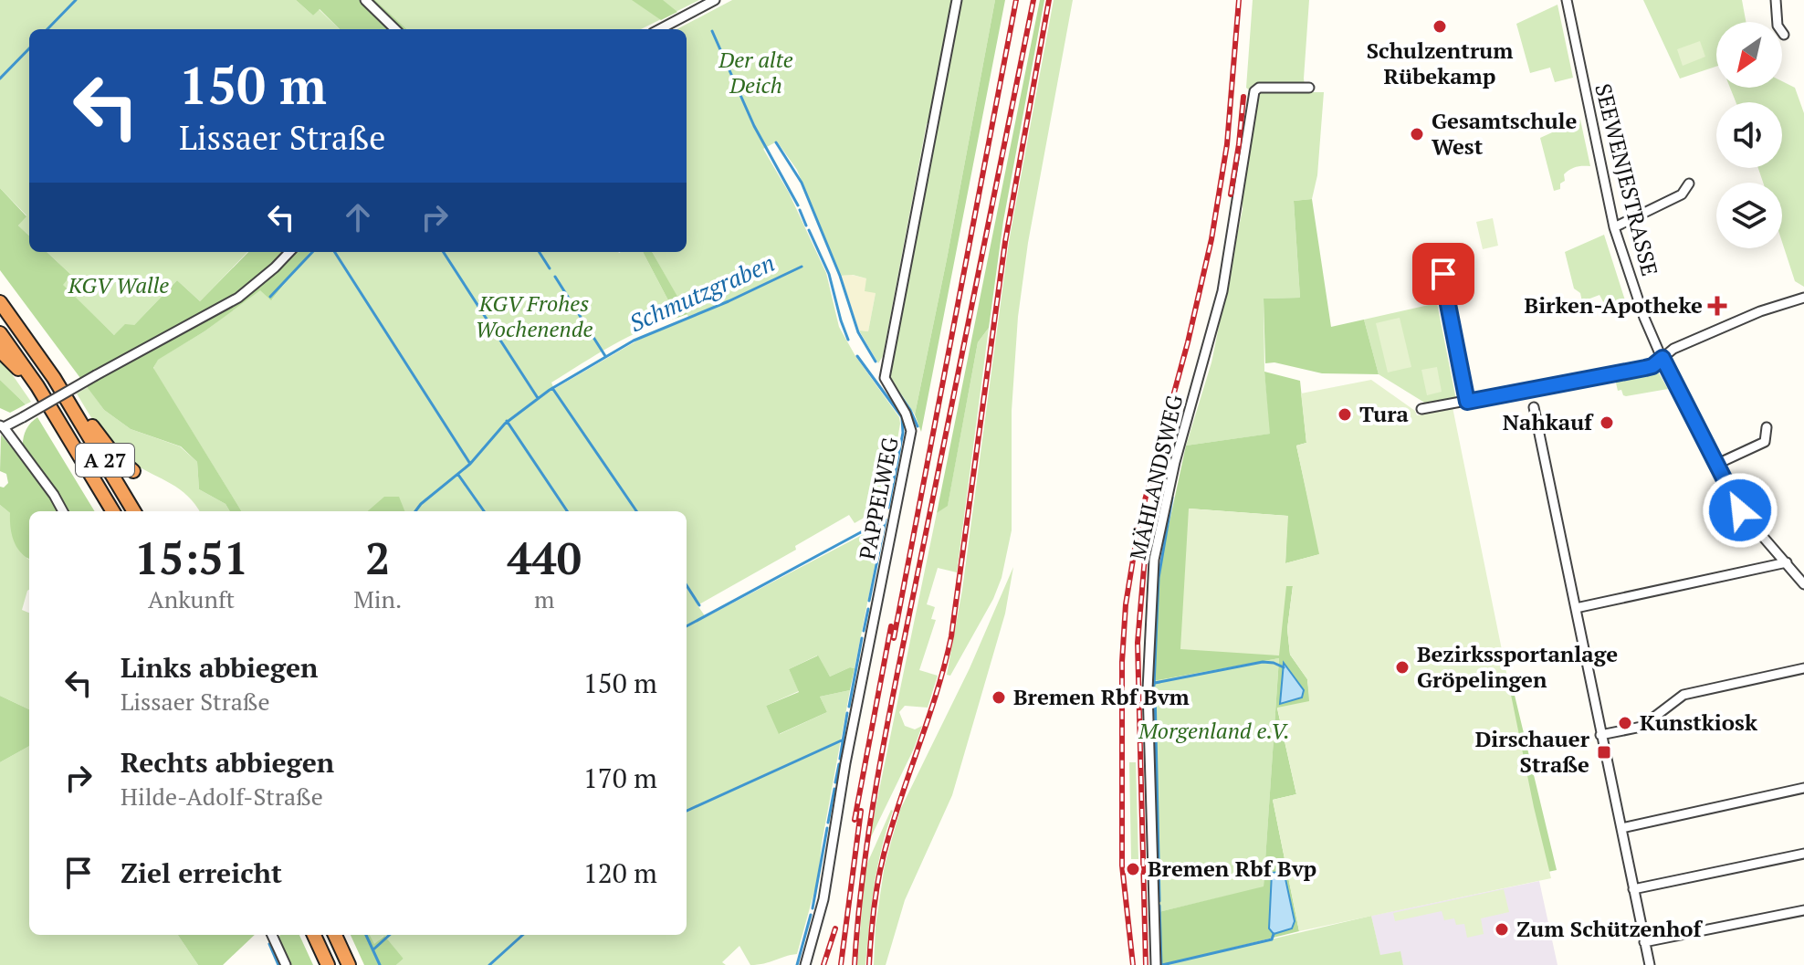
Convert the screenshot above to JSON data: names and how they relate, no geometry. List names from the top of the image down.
{
  "streets": {
    "highway": ["A 27"],
    "street": ["SEEWENJESTRASSE", "MÄHLANDSWEG", "PAPPELWEG"]
  },
  "water": ["Schmutzgraben"],
  "parks": [
    "Der alte Deich",
    "KGV Walle",
    "KGV Frohes Wochenende",
    "Morgenland e.V."
  ],
  "places": {
    "other": [
      "Schulzentrum Rübekamp",
      "Gesamtschule West",
      "Tura",
      "Nahkauf",
      "Bezirkssportanlage Gröpelingen",
      "Bremen Rbf Bvm",
      "Kunstkiosk",
      "Bremen Rbf Bvp",
      "Zum Schützenhof"
    ],
    "health": ["Birken-Apotheke"],
    "transit": ["Dirschauer Straße"]
  },
  "north": "bottom left",
  "page": {
    "turn": ["150 m", "Lissaer Straße"],
    "eta": [
      "15:51",
      "Ankunft",
      "2",
      "Min.",
      "440",
      "m"
    ],
    "list": [
      {
        "name": "Links abbiegen",
        "note": "Lissaer Straße",
        "value": "150 m"
      },
      {
        "name": "Rechts abbiegen",
        "note": "Hilde-Adolf-Straße",
        "value": "170 m"
      },
      {
        "name": "Ziel erreicht",
        "value": "120 m"
      }
    ]
  }
}
